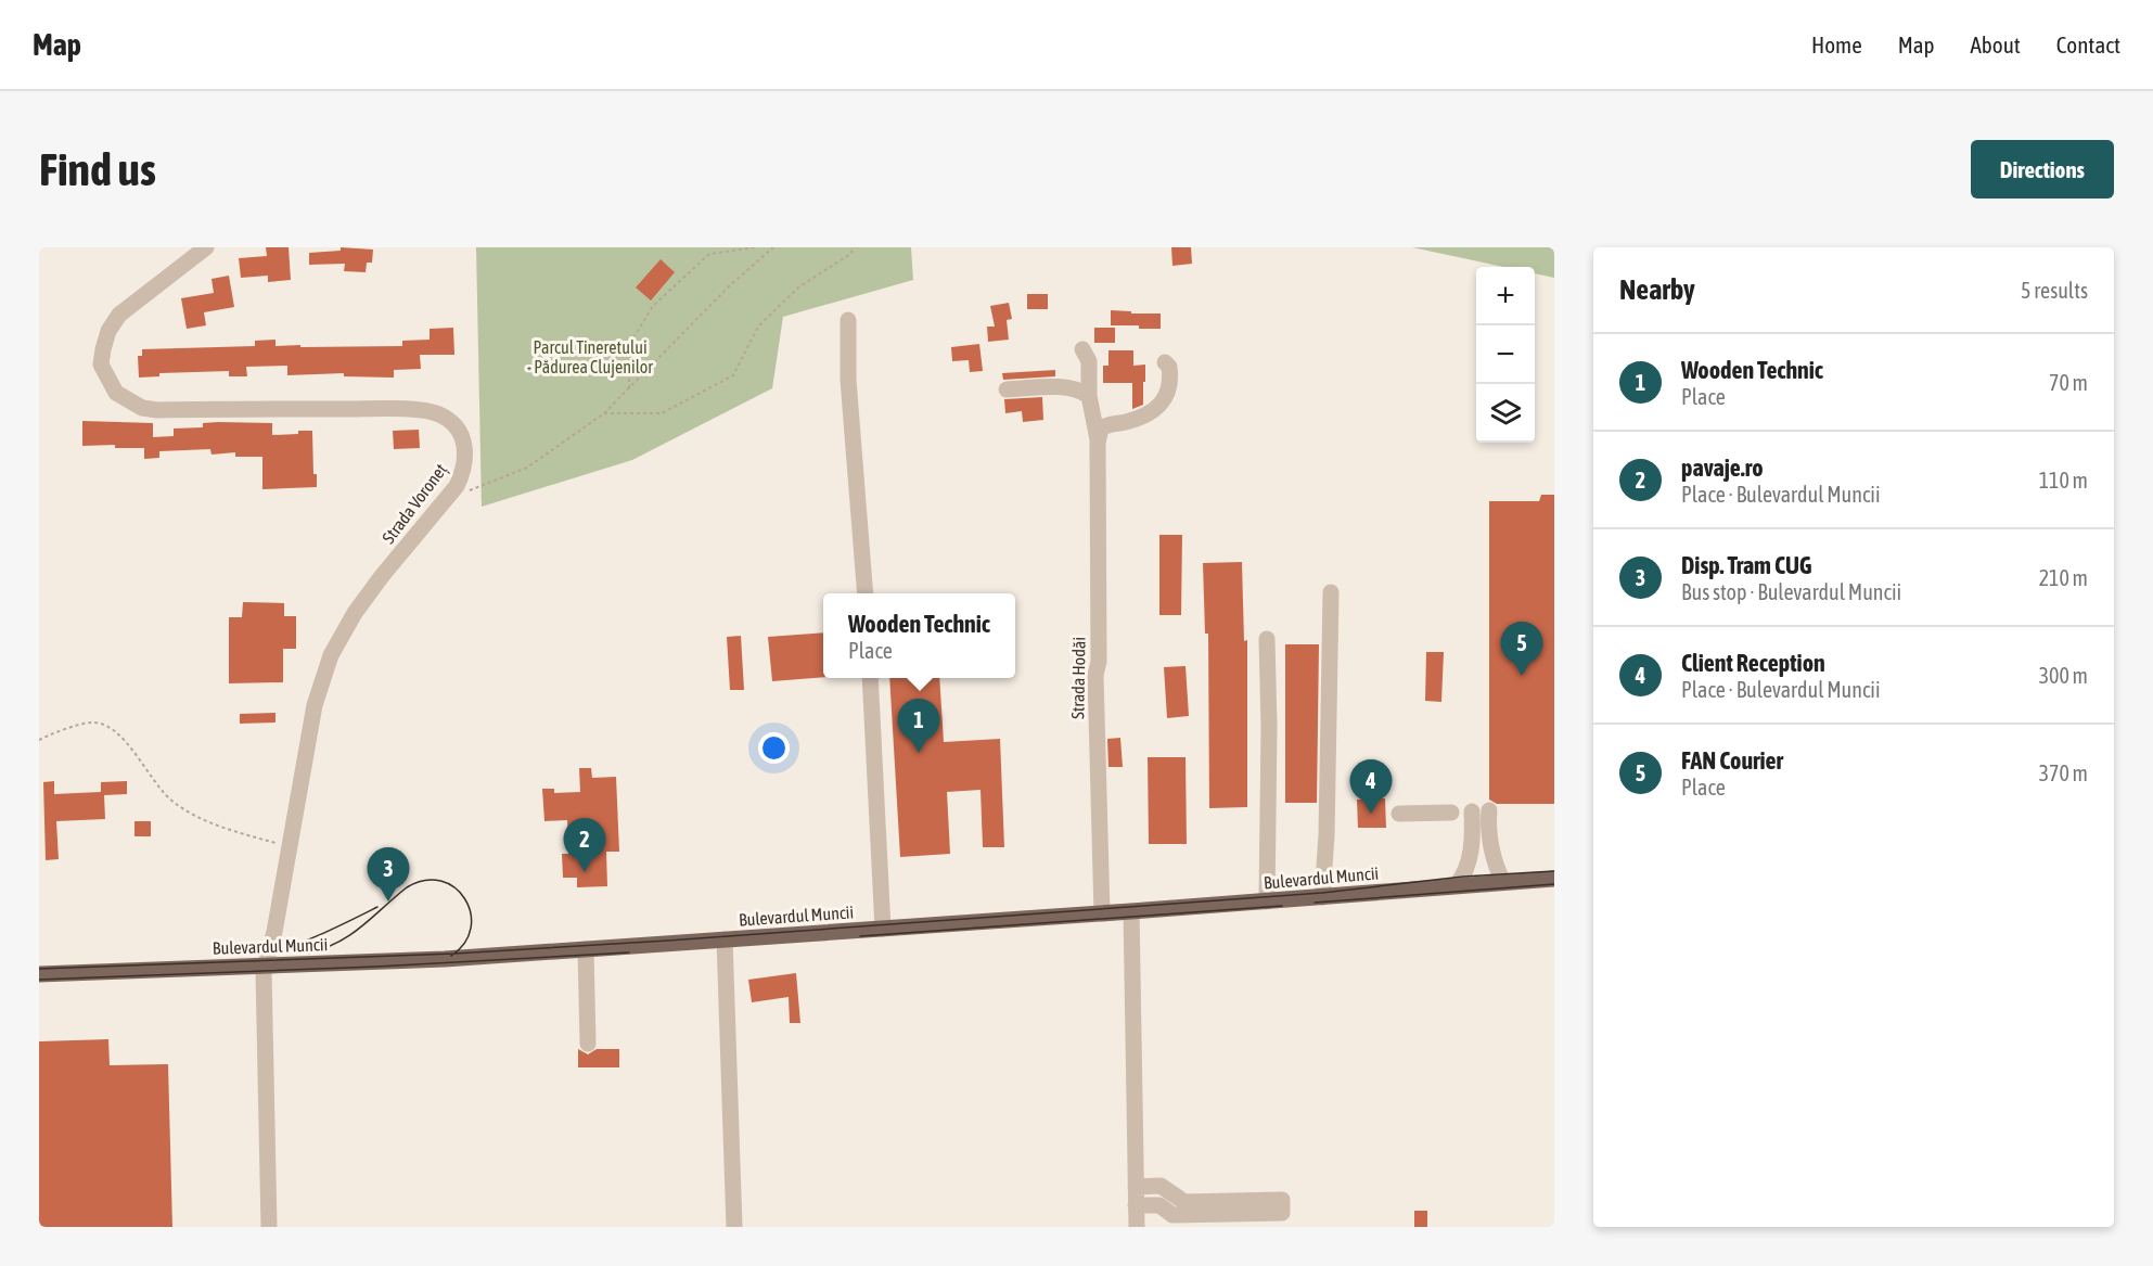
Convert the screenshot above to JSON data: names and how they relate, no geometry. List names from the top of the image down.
{
  "streets": {
    "main road": ["Bulevardul Muncii"],
    "street": ["Strada Voroneț", "Strada Hodăi"]
  },
  "crossings": [
    ["Strada Voroneț", "Bulevardul Muncii"],
    ["Strada Hodăi", "Bulevardul Muncii"]
  ],
  "parks": ["Parcul Tineretului - Pădurea Clujenilor"],
  "page": {
    "header": "Map",
    "nav": [
      "Home",
      "Map",
      "About",
      "Contact"
    ],
    "buttons": "Directions",
    "title": "Find us",
    "heading": ["Nearby", "5 results"],
    "map_buttons": ["+", "−"],
    "list": [
      {
        "mark": "1",
        "name": "Wooden Technic",
        "note": "Place",
        "value": "70 m"
      },
      {
        "mark": "2",
        "name": "pavaje.ro",
        "note": "Place · Bulevardul Muncii",
        "value": "110 m"
      },
      {
        "mark": "3",
        "name": "Disp. Tram CUG",
        "note": "Bus stop · Bulevardul Muncii",
        "value": "210 m"
      },
      {
        "mark": "4",
        "name": "Client Reception",
        "note": "Place · Bulevardul Muncii",
        "value": "300 m"
      },
      {
        "mark": "5",
        "name": "FAN Courier",
        "note": "Place",
        "value": "370 m"
      }
    ],
    "popup": ["Wooden Technic", "Place"],
    "pins": [
      "5",
      "1",
      "4",
      "2",
      "3"
    ]
  }
}
